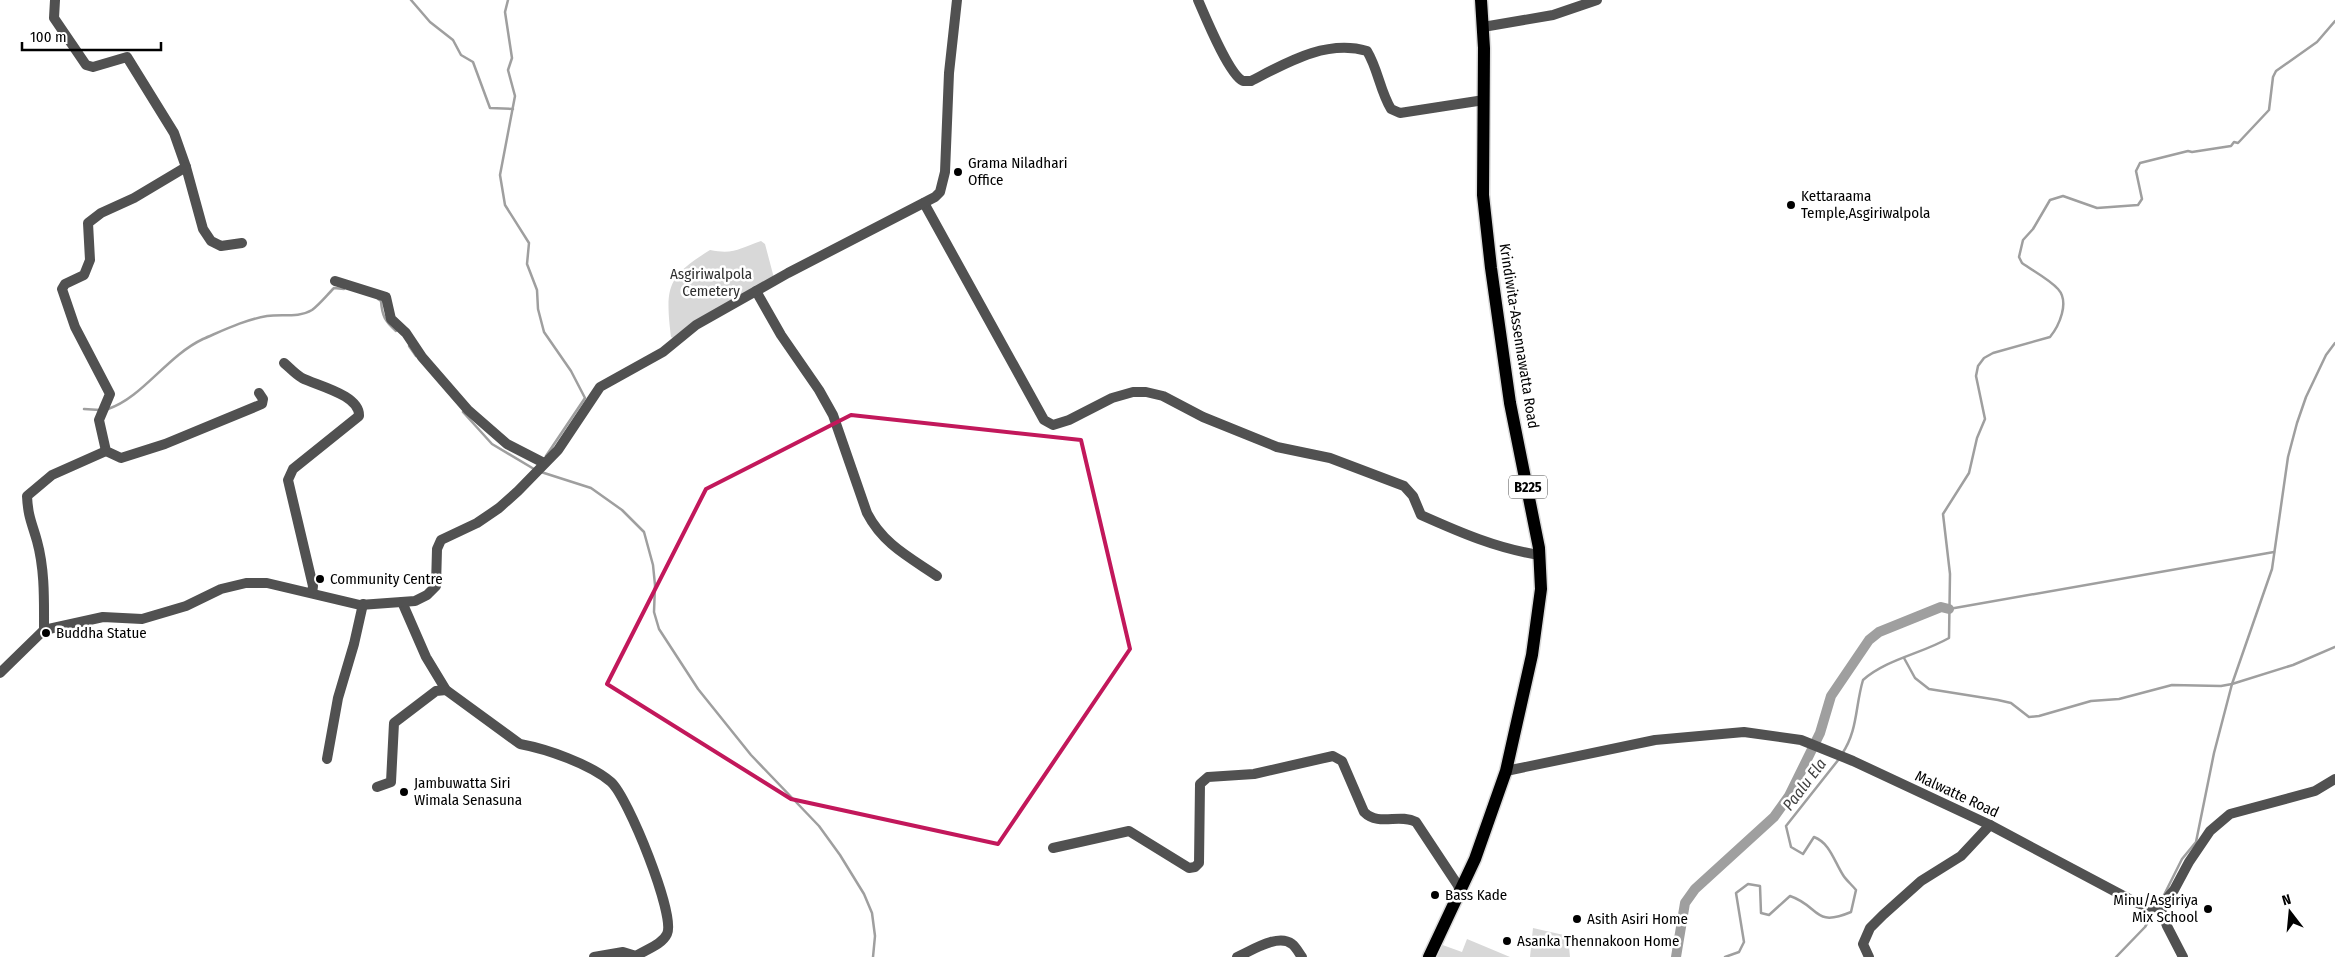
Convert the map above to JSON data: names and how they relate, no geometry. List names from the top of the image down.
{
  "streets": {
    "main road": ["Krindiwita-Assennawatta Road", "B225"],
    "street": ["Malwatte Road"]
  },
  "crossings": [
    ["Krindiwita-Assennawatta Road", "Malwatte Road"]
  ],
  "water": ["Paalu Ela"],
  "parks": ["Asgiriwalpola Cemetery"],
  "places": [
    "Grama Niladhari Office",
    "Kettaraama Temple,Asgiriwalpola",
    "Community Centre",
    "Buddha Statue",
    "Jambuwatta Siri Wimala Senasuna",
    "Bass Kade",
    "Minu/Asgiriya Mix School",
    "Asith Asiri Home",
    "Asanka Thennakoon Home"
  ],
  "scale_bar": "100 m",
  "north": "top"
}
